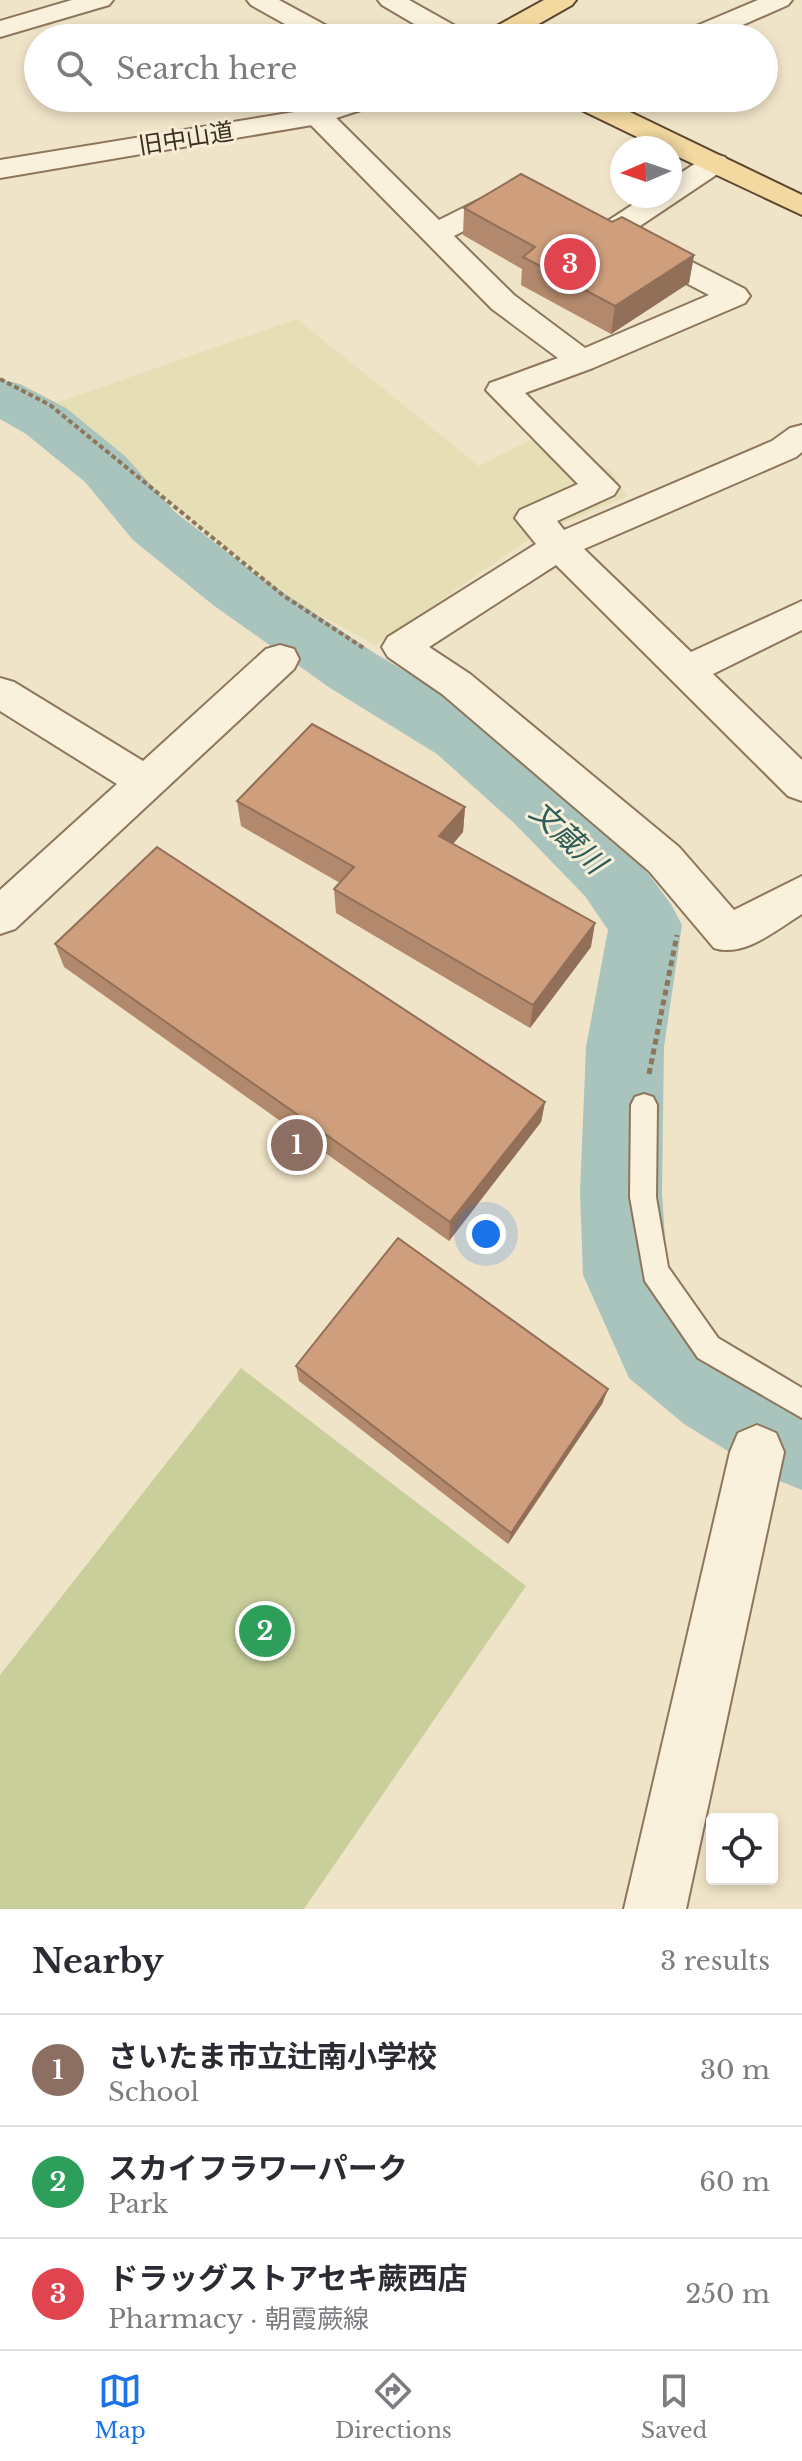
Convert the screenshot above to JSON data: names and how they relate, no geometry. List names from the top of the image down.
{
  "streets": {
    "street": ["旧中山道"]
  },
  "water": ["文蔵川"],
  "north": "left",
  "page": {
    "search": "Search here",
    "pins": ["3", "1", "2"],
    "heading": ["Nearby", "3 results"],
    "list": [
      {
        "mark": "1",
        "name": "さいたま市立辻南小学校",
        "note": "School",
        "value": "30 m"
      },
      {
        "mark": "2",
        "name": "スカイフラワーパーク",
        "note": "Park",
        "value": "60 m"
      },
      {
        "mark": "3",
        "name": "ドラッグストアセキ蕨西店",
        "note": "Pharmacy · 朝霞蕨線",
        "value": "250 m"
      }
    ],
    "nav": ["Map", "Directions", "Saved"]
  }
}
